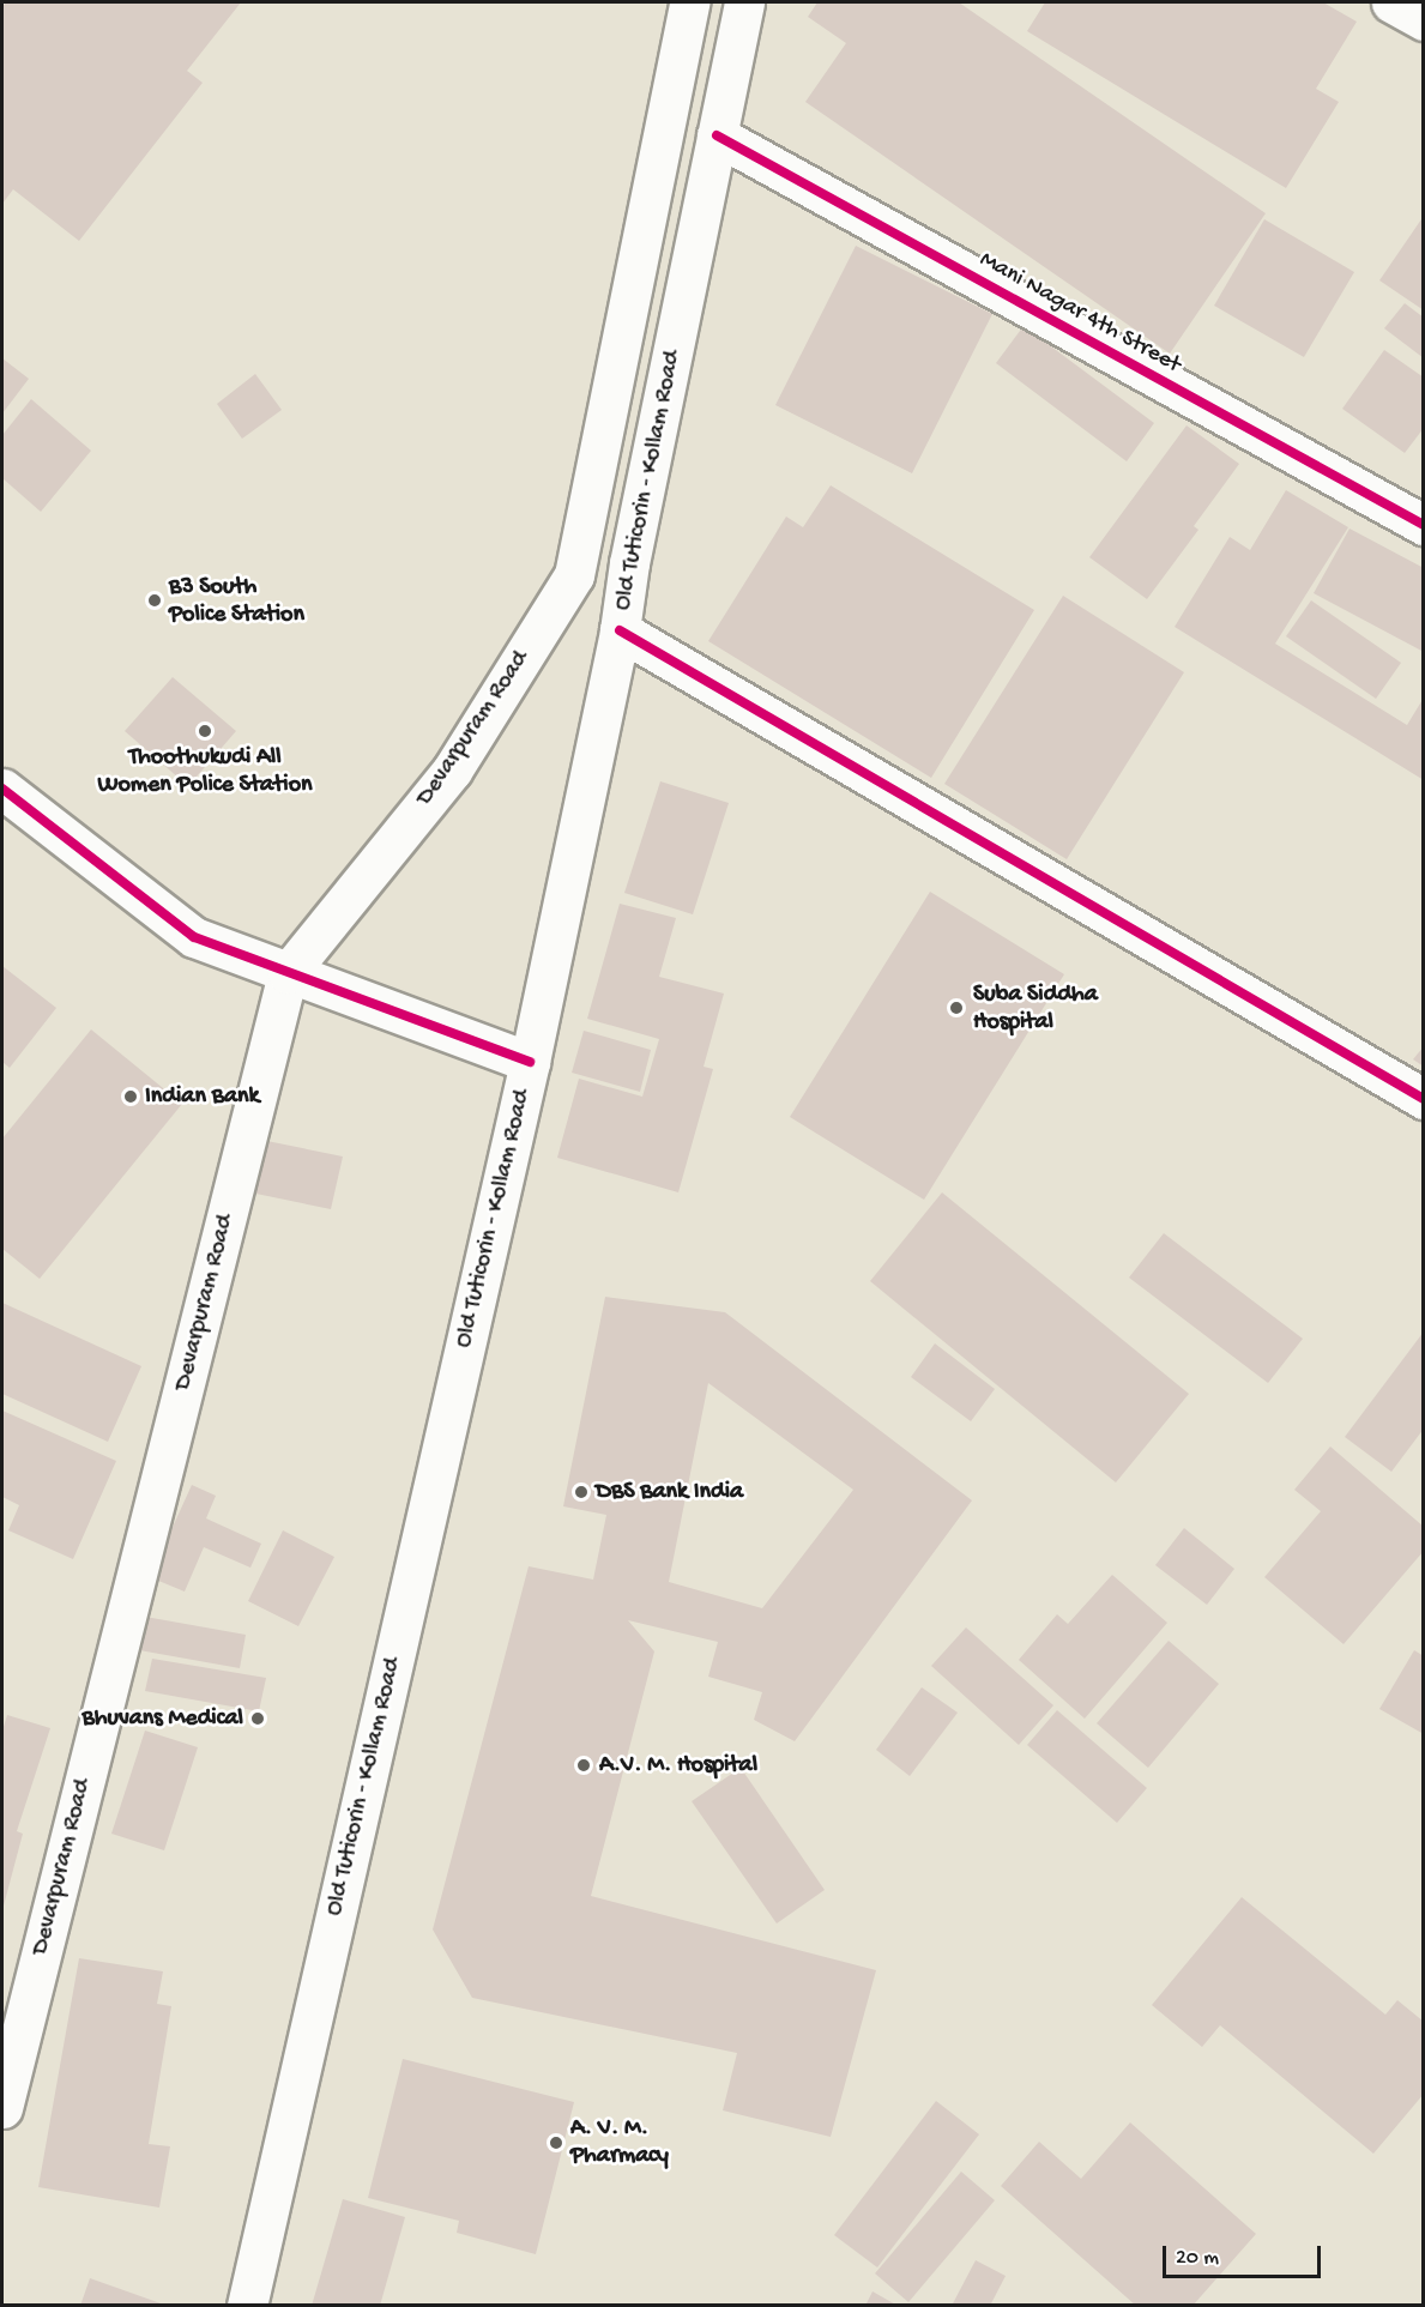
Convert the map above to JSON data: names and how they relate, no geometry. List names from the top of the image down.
{
  "streets": {
    "main road": ["Mani Nagar 4th Street", "Old Tuticorin - Kollam Road", "Devarpuram Road"]
  },
  "crossings": [
    ["Mani Nagar 4th Street", "Old Tuticorin - Kollam Road"]
  ],
  "places": [
    "B3 South Police Station",
    "Thoothukudi All Women Police Station",
    "Suba Siddha Hospital",
    "Indian Bank",
    "DBS Bank India",
    "Bhuvans Medical",
    "A.V. M. Hospital",
    "A. V. M. Pharmacy"
  ],
  "scale_bar": "20 m"
}
